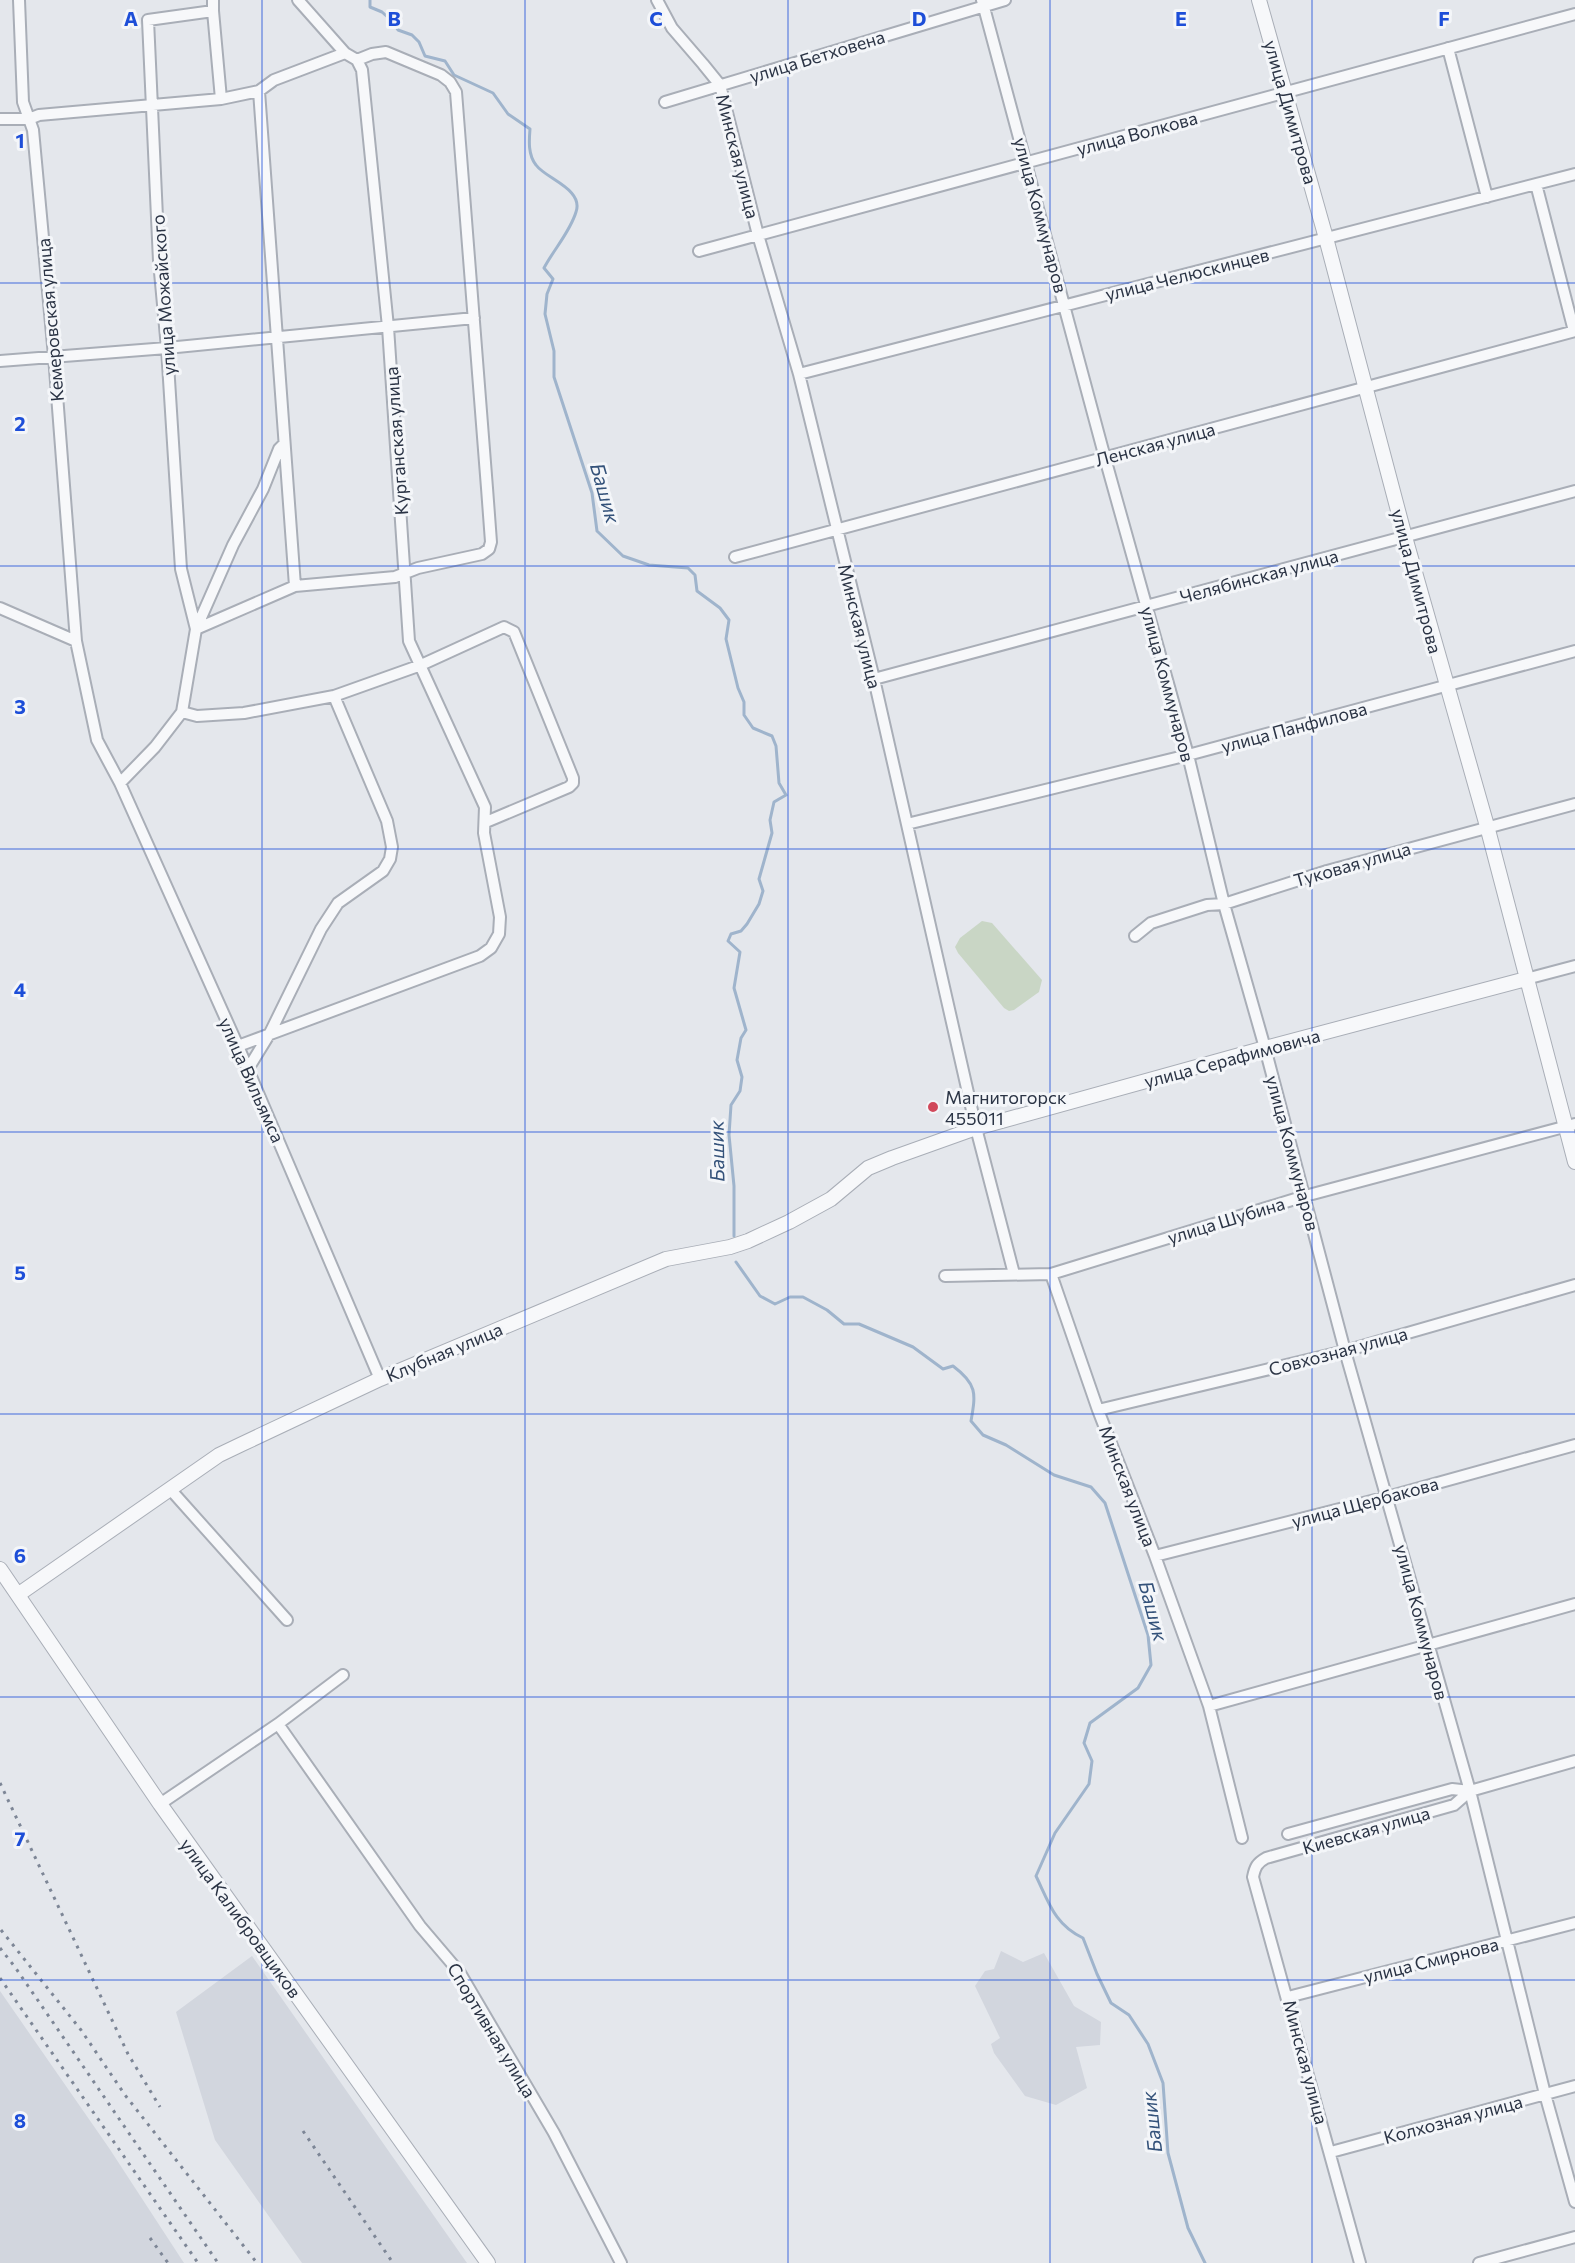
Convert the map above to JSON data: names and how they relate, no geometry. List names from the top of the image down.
{
  "streets": {
    "street": [
      "улица Бетховена",
      "улица Димитрова",
      "улица Волкова",
      "Минская улица",
      "улица Коммунаров",
      "улица Челюскинцев",
      "улица Можайского",
      "Кемеровская улица",
      "Курганская улица",
      "Ленская улица",
      "Челябинская улица",
      "улица Панфилова",
      "Туковая улица",
      "улица Серафимовича",
      "улица Вильямса",
      "улица Шубина",
      "Совхозная улица",
      "Клубная улица",
      "улица Щербакова",
      "Киевская улица",
      "улица Калибровщиков",
      "улица Смирнова",
      "Спортивная улица",
      "Колхозная улица"
    ]
  },
  "crossings": [
    ["улица Бетховена", "Минская улица"],
    ["улица Бетховена", "улица Коммунаров"],
    ["улица Димитрова", "улица Волкова"],
    ["улица Димитрова", "улица Челюскинцев"],
    ["улица Димитрова", "Ленская улица"],
    ["улица Димитрова", "Челябинская улица"],
    ["улица Димитрова", "улица Панфилова"],
    ["улица Димитрова", "Туковая улица"],
    ["улица Димитрова", "улица Серафимовича"],
    ["улица Димитрова", "улица Шубина"],
    ["улица Волкова", "Минская улица"],
    ["улица Волкова", "улица Коммунаров"],
    ["Минская улица", "улица Челюскинцев"],
    ["Минская улица", "Ленская улица"],
    ["Минская улица", "Челябинская улица"],
    ["Минская улица", "улица Панфилова"],
    ["Минская улица", "улица Серафимовича"],
    ["Минская улица", "улица Шубина"],
    ["Минская улица", "Совхозная улица"],
    ["Минская улица", "улица Щербакова"],
    ["Минская улица", "Киевская улица"],
    ["Минская улица", "улица Смирнова"],
    ["Минская улица", "Колхозная улица"],
    ["улица Коммунаров", "улица Челюскинцев"],
    ["улица Коммунаров", "Ленская улица"],
    ["улица Коммунаров", "Челябинская улица"],
    ["улица Коммунаров", "улица Панфилова"],
    ["улица Коммунаров", "Туковая улица"],
    ["улица Коммунаров", "улица Серафимовича"],
    ["улица Коммунаров", "улица Шубина"],
    ["улица Коммунаров", "Совхозная улица"],
    ["улица Коммунаров", "улица Щербакова"],
    ["улица Коммунаров", "Киевская улица"],
    ["улица Коммунаров", "улица Смирнова"],
    ["улица Коммунаров", "Колхозная улица"],
    ["Кемеровская улица", "улица Вильямса"],
    ["улица Серафимовича", "Клубная улица"],
    ["улица Вильямса", "Клубная улица"],
    ["Клубная улица", "улица Калибровщиков"]
  ],
  "water": ["Башик"],
  "places": ["Магнитогорск 455011"],
  "grid": {
    "columns": [
      "A",
      "B",
      "C",
      "D",
      "E",
      "F"
    ],
    "rows": [
      "1",
      "2",
      "3",
      "4",
      "5",
      "6",
      "7",
      "8"
    ]
  }
}
